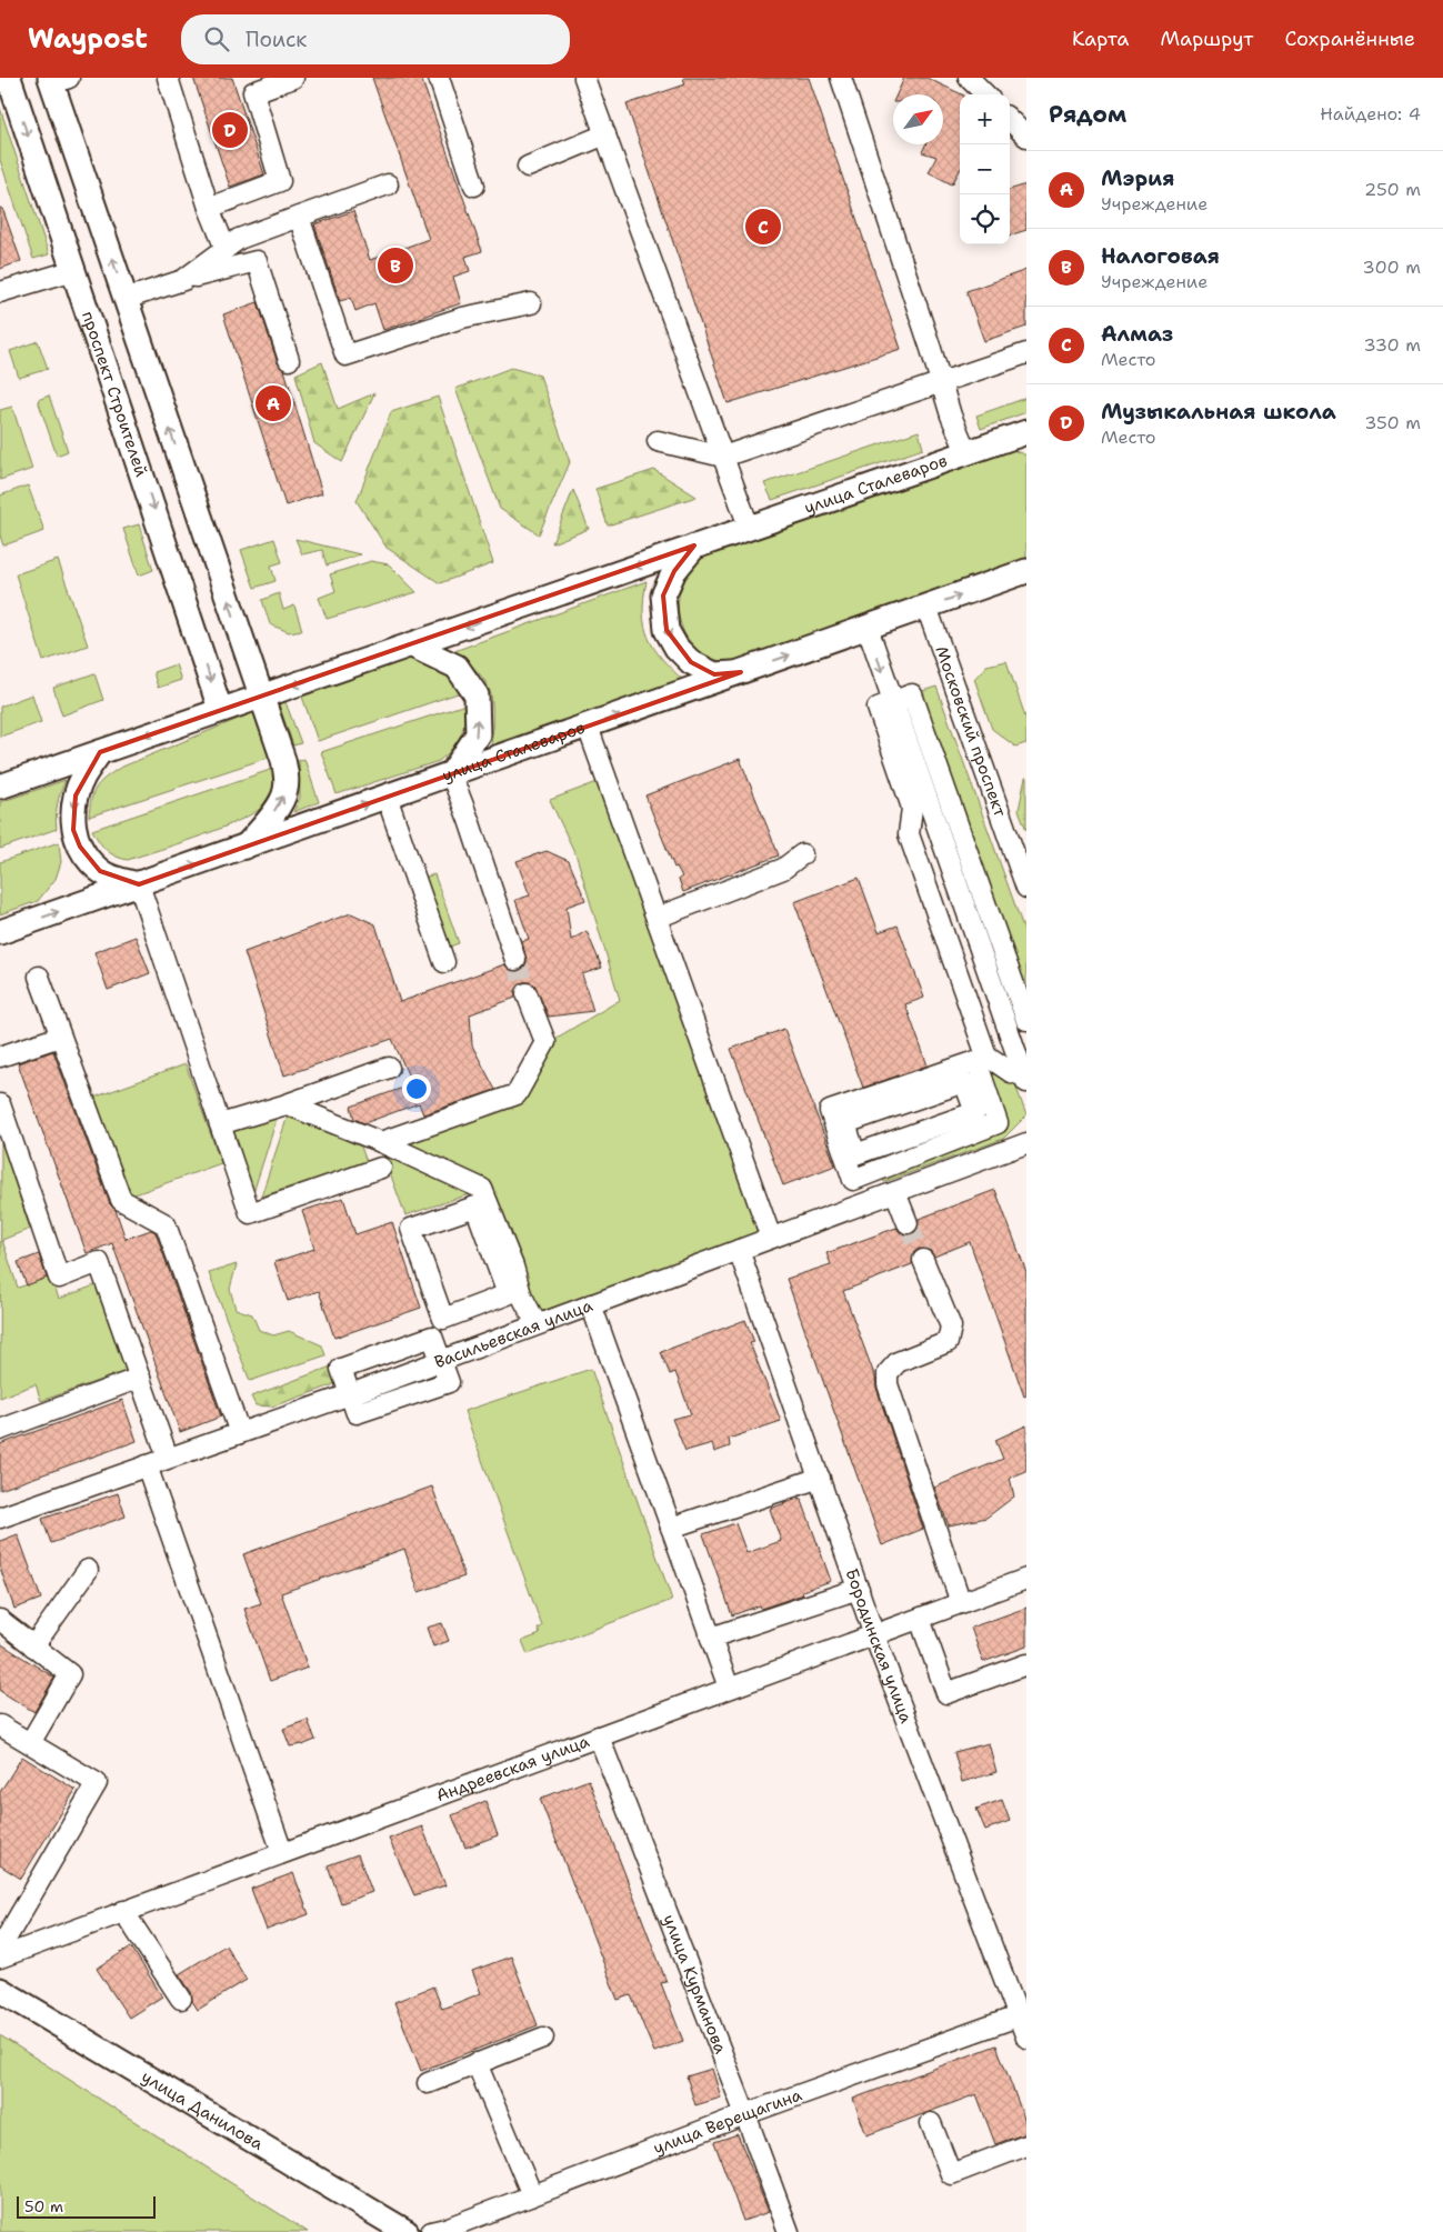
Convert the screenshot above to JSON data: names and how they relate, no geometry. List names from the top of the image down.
{
  "streets": {
    "main road": ["проспект Строителей", "улица Сталеваров", "улица Данилова"],
    "street": [
      "Московский проспект",
      "Васильевская улица",
      "Бородинская улица",
      "Андреевская улица",
      "улица Курманова",
      "улица Верещагина"
    ]
  },
  "crossings": [
    ["проспект Строителей", "улица Сталеваров"],
    ["улица Сталеваров", "Московский проспект"],
    ["Васильевская улица", "Бородинская улица"],
    ["Бородинская улица", "Андреевская улица"],
    ["Бородинская улица", "улица Верещагина"],
    ["Андреевская улица", "улица Курманова"],
    ["улица Курманова", "улица Верещагина"]
  ],
  "scale_bar": "50 m",
  "north": "top right",
  "page": {
    "header": "Waypost",
    "search": "Поиск",
    "nav": ["Карта", "Маршрут", "Сохранённые"],
    "heading": ["Рядом", "Найдено: 4"],
    "map_buttons": ["+", "−"],
    "pins": [
      "D",
      "C",
      "B",
      "A"
    ],
    "list": [
      {
        "mark": "A",
        "name": "Мэрия",
        "note": "Учреждение",
        "value": "250 m"
      },
      {
        "mark": "B",
        "name": "Налоговая",
        "note": "Учреждение",
        "value": "300 m"
      },
      {
        "mark": "C",
        "name": "Алмаз",
        "note": "Место",
        "value": "330 m"
      },
      {
        "mark": "D",
        "name": "Музыкальная школа",
        "note": "Место",
        "value": "350 m"
      }
    ],
    "scale": "50 m"
  }
}
